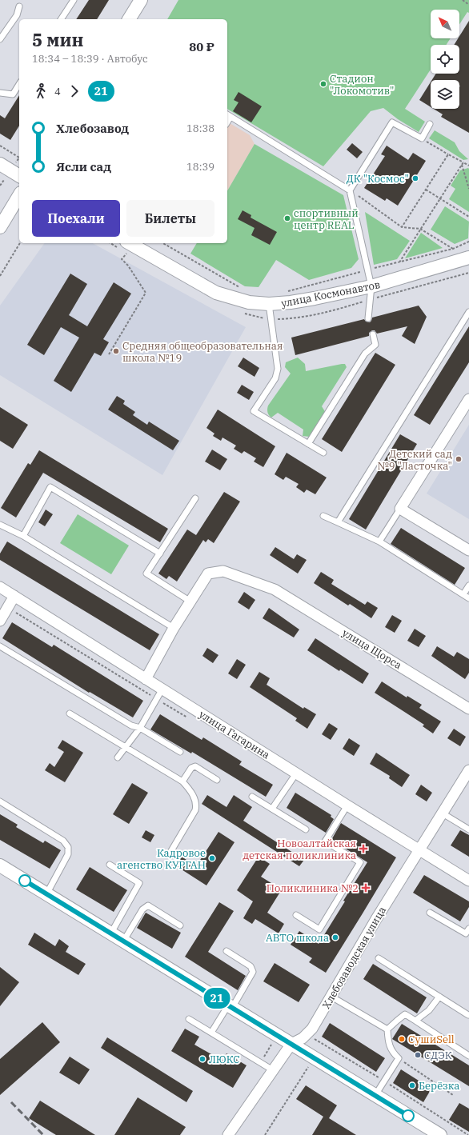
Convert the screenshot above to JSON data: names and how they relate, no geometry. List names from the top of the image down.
{
  "streets": {
    "street": [
      "улица Космонавтов",
      "улица Щорса",
      "улица Гагарина",
      "Хлебозаводская улица"
    ]
  },
  "crossings": [
    ["улица Щорса", "улица Гагарина"],
    ["улица Гагарина", "Хлебозаводская улица"]
  ],
  "places": {
    "other": [
      "Стадион \"Локомотив\"",
      "ДК \"Космос\"",
      "спортивный центр REAL",
      "Средняя общеобразовательная школа №19",
      "Детский сад №9 \"Ласточка\"",
      "Кадровое агенство КУРГАН",
      "АВТО школа",
      "СушиSell",
      "СДЭК",
      "ЛЮКС",
      "Берёзка"
    ],
    "health": ["Новоалтайская детская поликлиника", "Поликлиника №2"]
  },
  "lines": ["bus line 21"],
  "north": "top left",
  "page": {
    "on_map": "21",
    "heading": ["5 мин", "18:34 – 18:39 · Автобус", "80 ₽"],
    "legs": ["4", "21"],
    "list": [
      {
        "name": "Хлебозавод",
        "value": "18:38"
      },
      {
        "name": "Ясли сад",
        "value": "18:39"
      }
    ],
    "buttons": ["Поехали", "Билеты"]
  }
}
